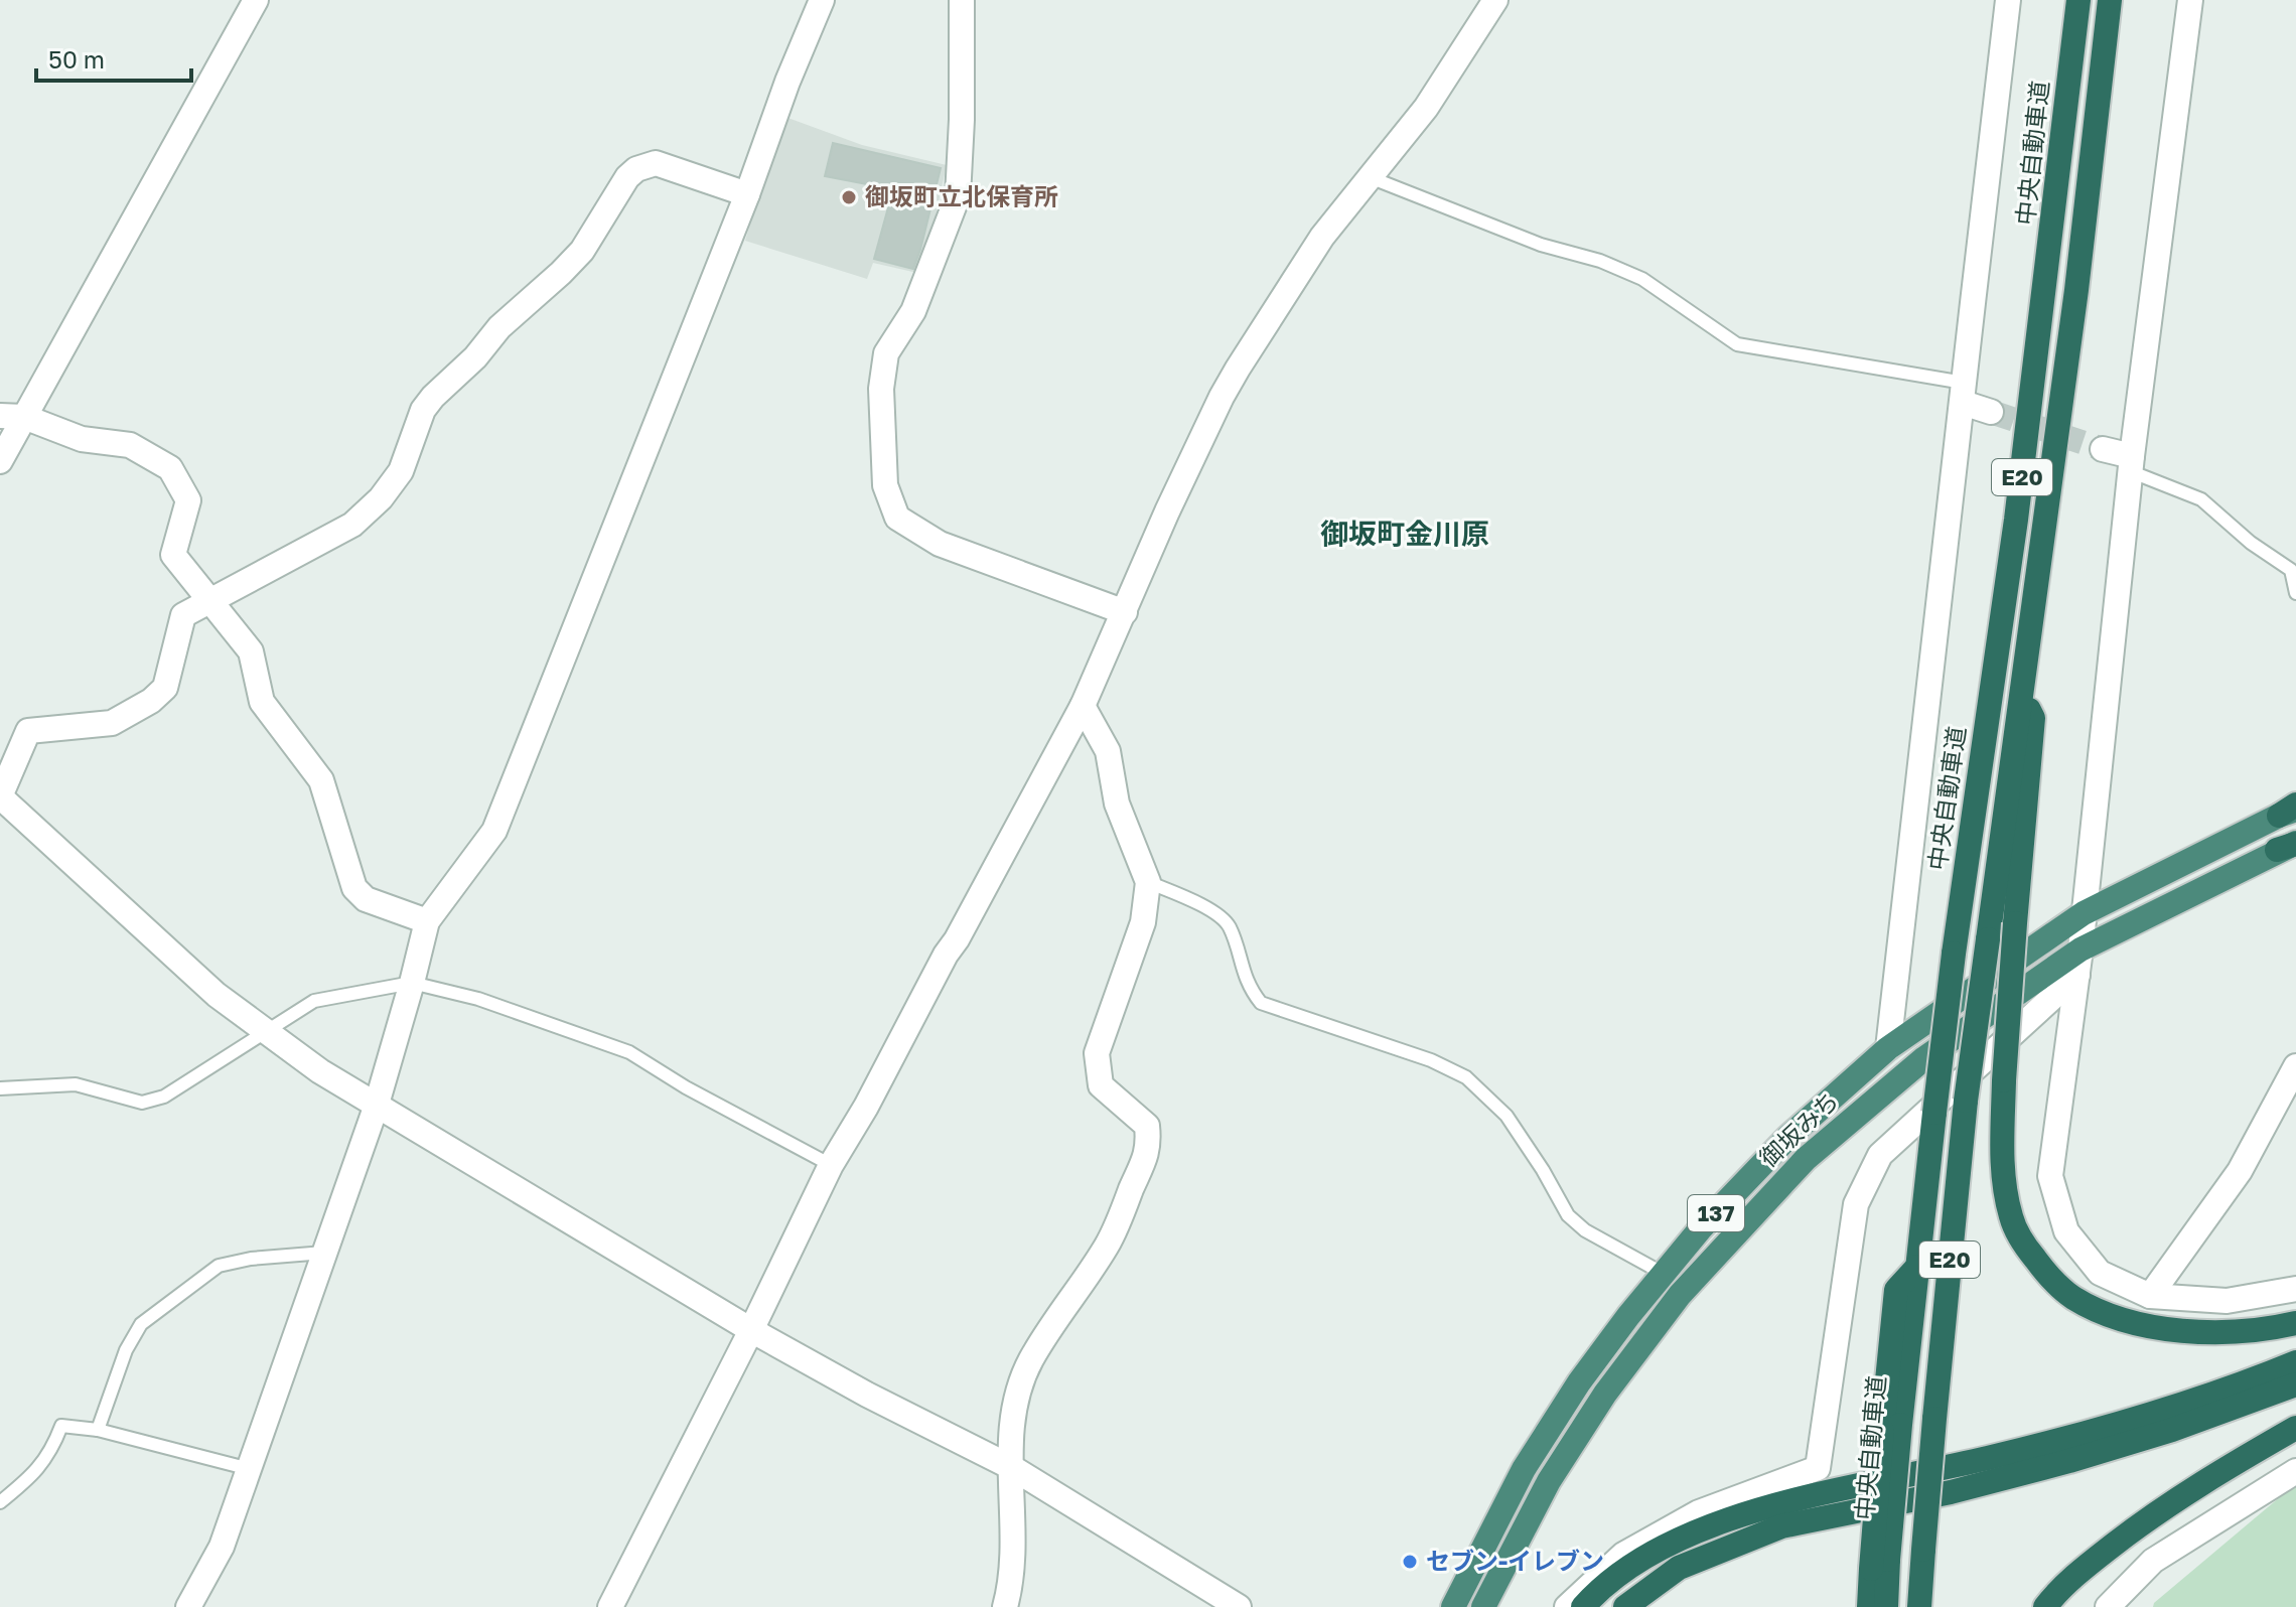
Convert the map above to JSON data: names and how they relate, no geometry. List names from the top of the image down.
{
  "streets": {
    "highway": [
      "中央自動車道",
      "E20",
      "御坂みち",
      "137"
    ]
  },
  "districts": ["御坂町金川原"],
  "places": ["御坂町立北保育所", "セブン-イレブン"],
  "scale_bar": "50 m"
}
